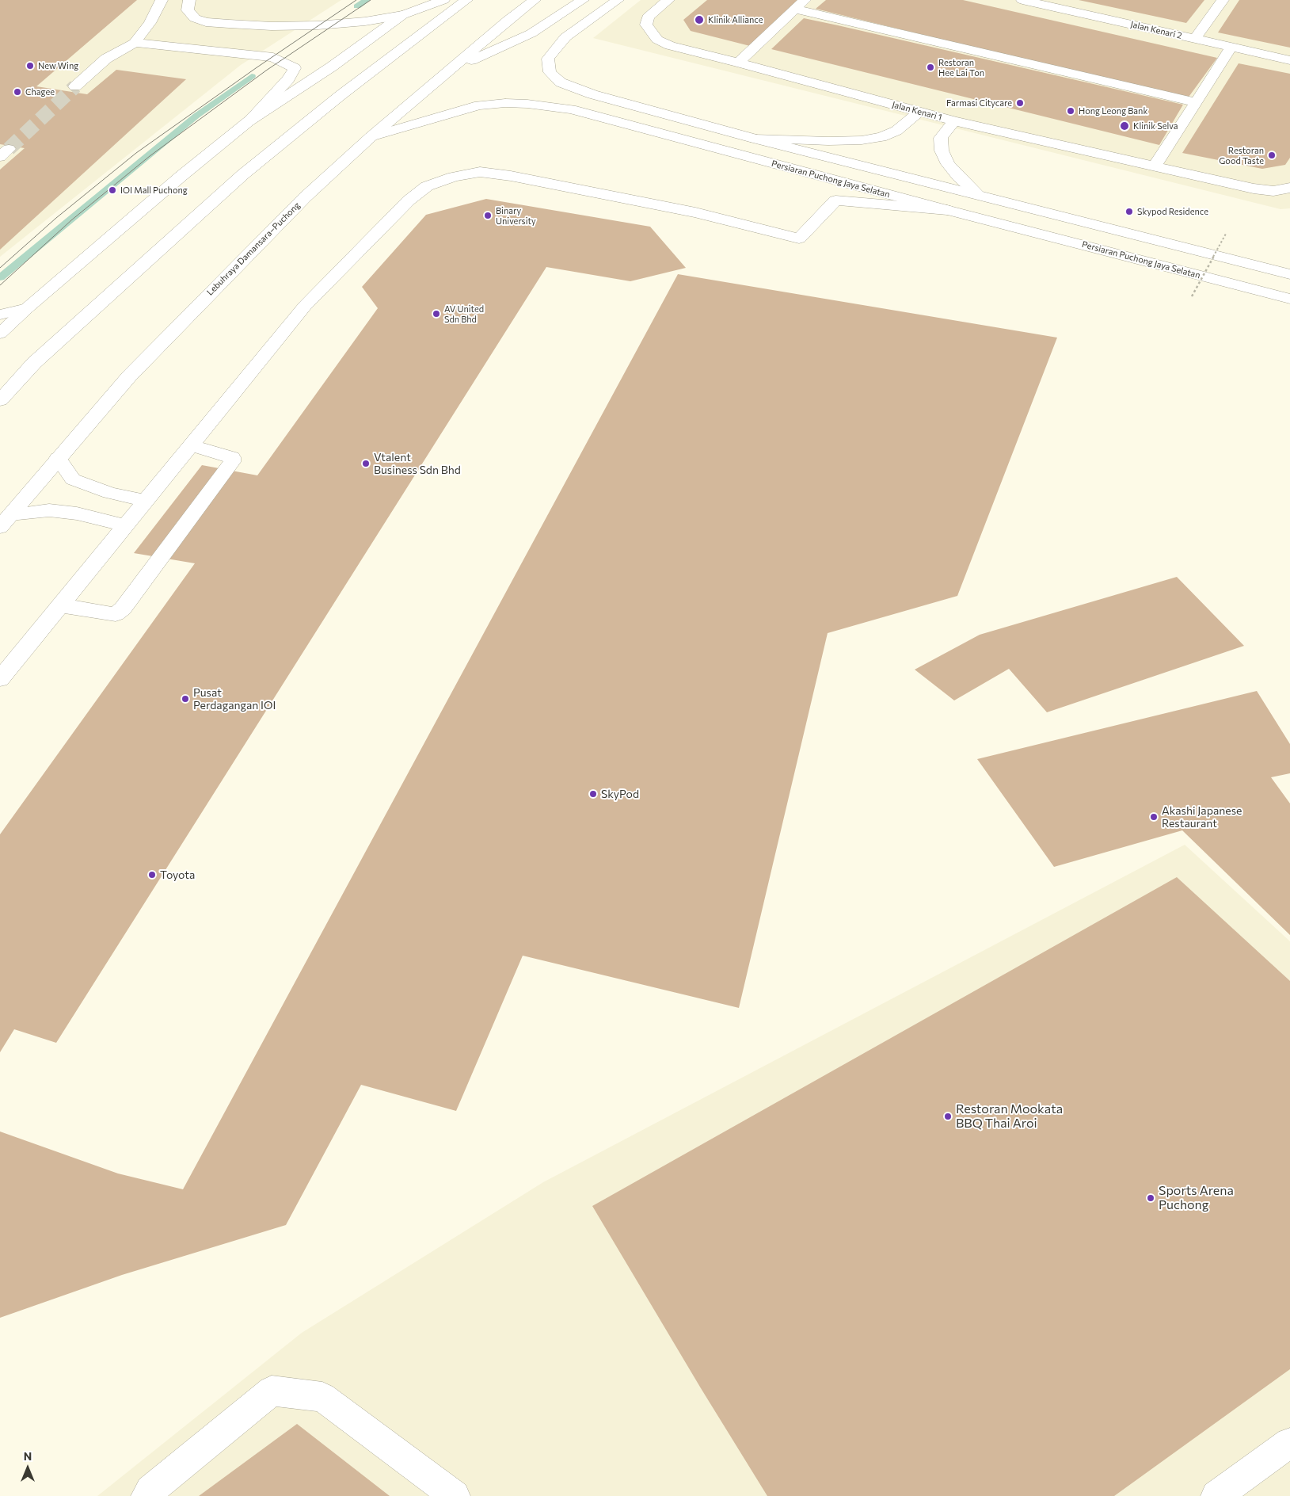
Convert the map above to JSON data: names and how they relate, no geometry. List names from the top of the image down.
{
  "streets": {
    "main road": [
      "Jalan Kenari 2",
      "Jalan Kenari 1",
      "Persiaran Puchong Jaya Selatan",
      "Lebuhraya Damansara–Puchong"
    ]
  },
  "crossings": [
    ["Persiaran Puchong Jaya Selatan", "Lebuhraya Damansara–Puchong"]
  ],
  "places": [
    "Klinik Alliance",
    "New Wing",
    "Restoran Hee Lai Ton",
    "Chagee",
    "Farmasi Citycare",
    "Hong Leong Bank",
    "Klinik Selva",
    "Restoran Good Taste",
    "IOI Mall Puchong",
    "Skypod Residence",
    "Binary University",
    "AV United Sdn Bhd",
    "Vtalent Business Sdn Bhd",
    "Pusat Perdagangan IOI",
    "SkyPod",
    "Akashi Japanese Restaurant",
    "Toyota",
    "Restoran Mookata BBQ Thai Aroi",
    "Sports Arena Puchong"
  ],
  "north": "top"
}
